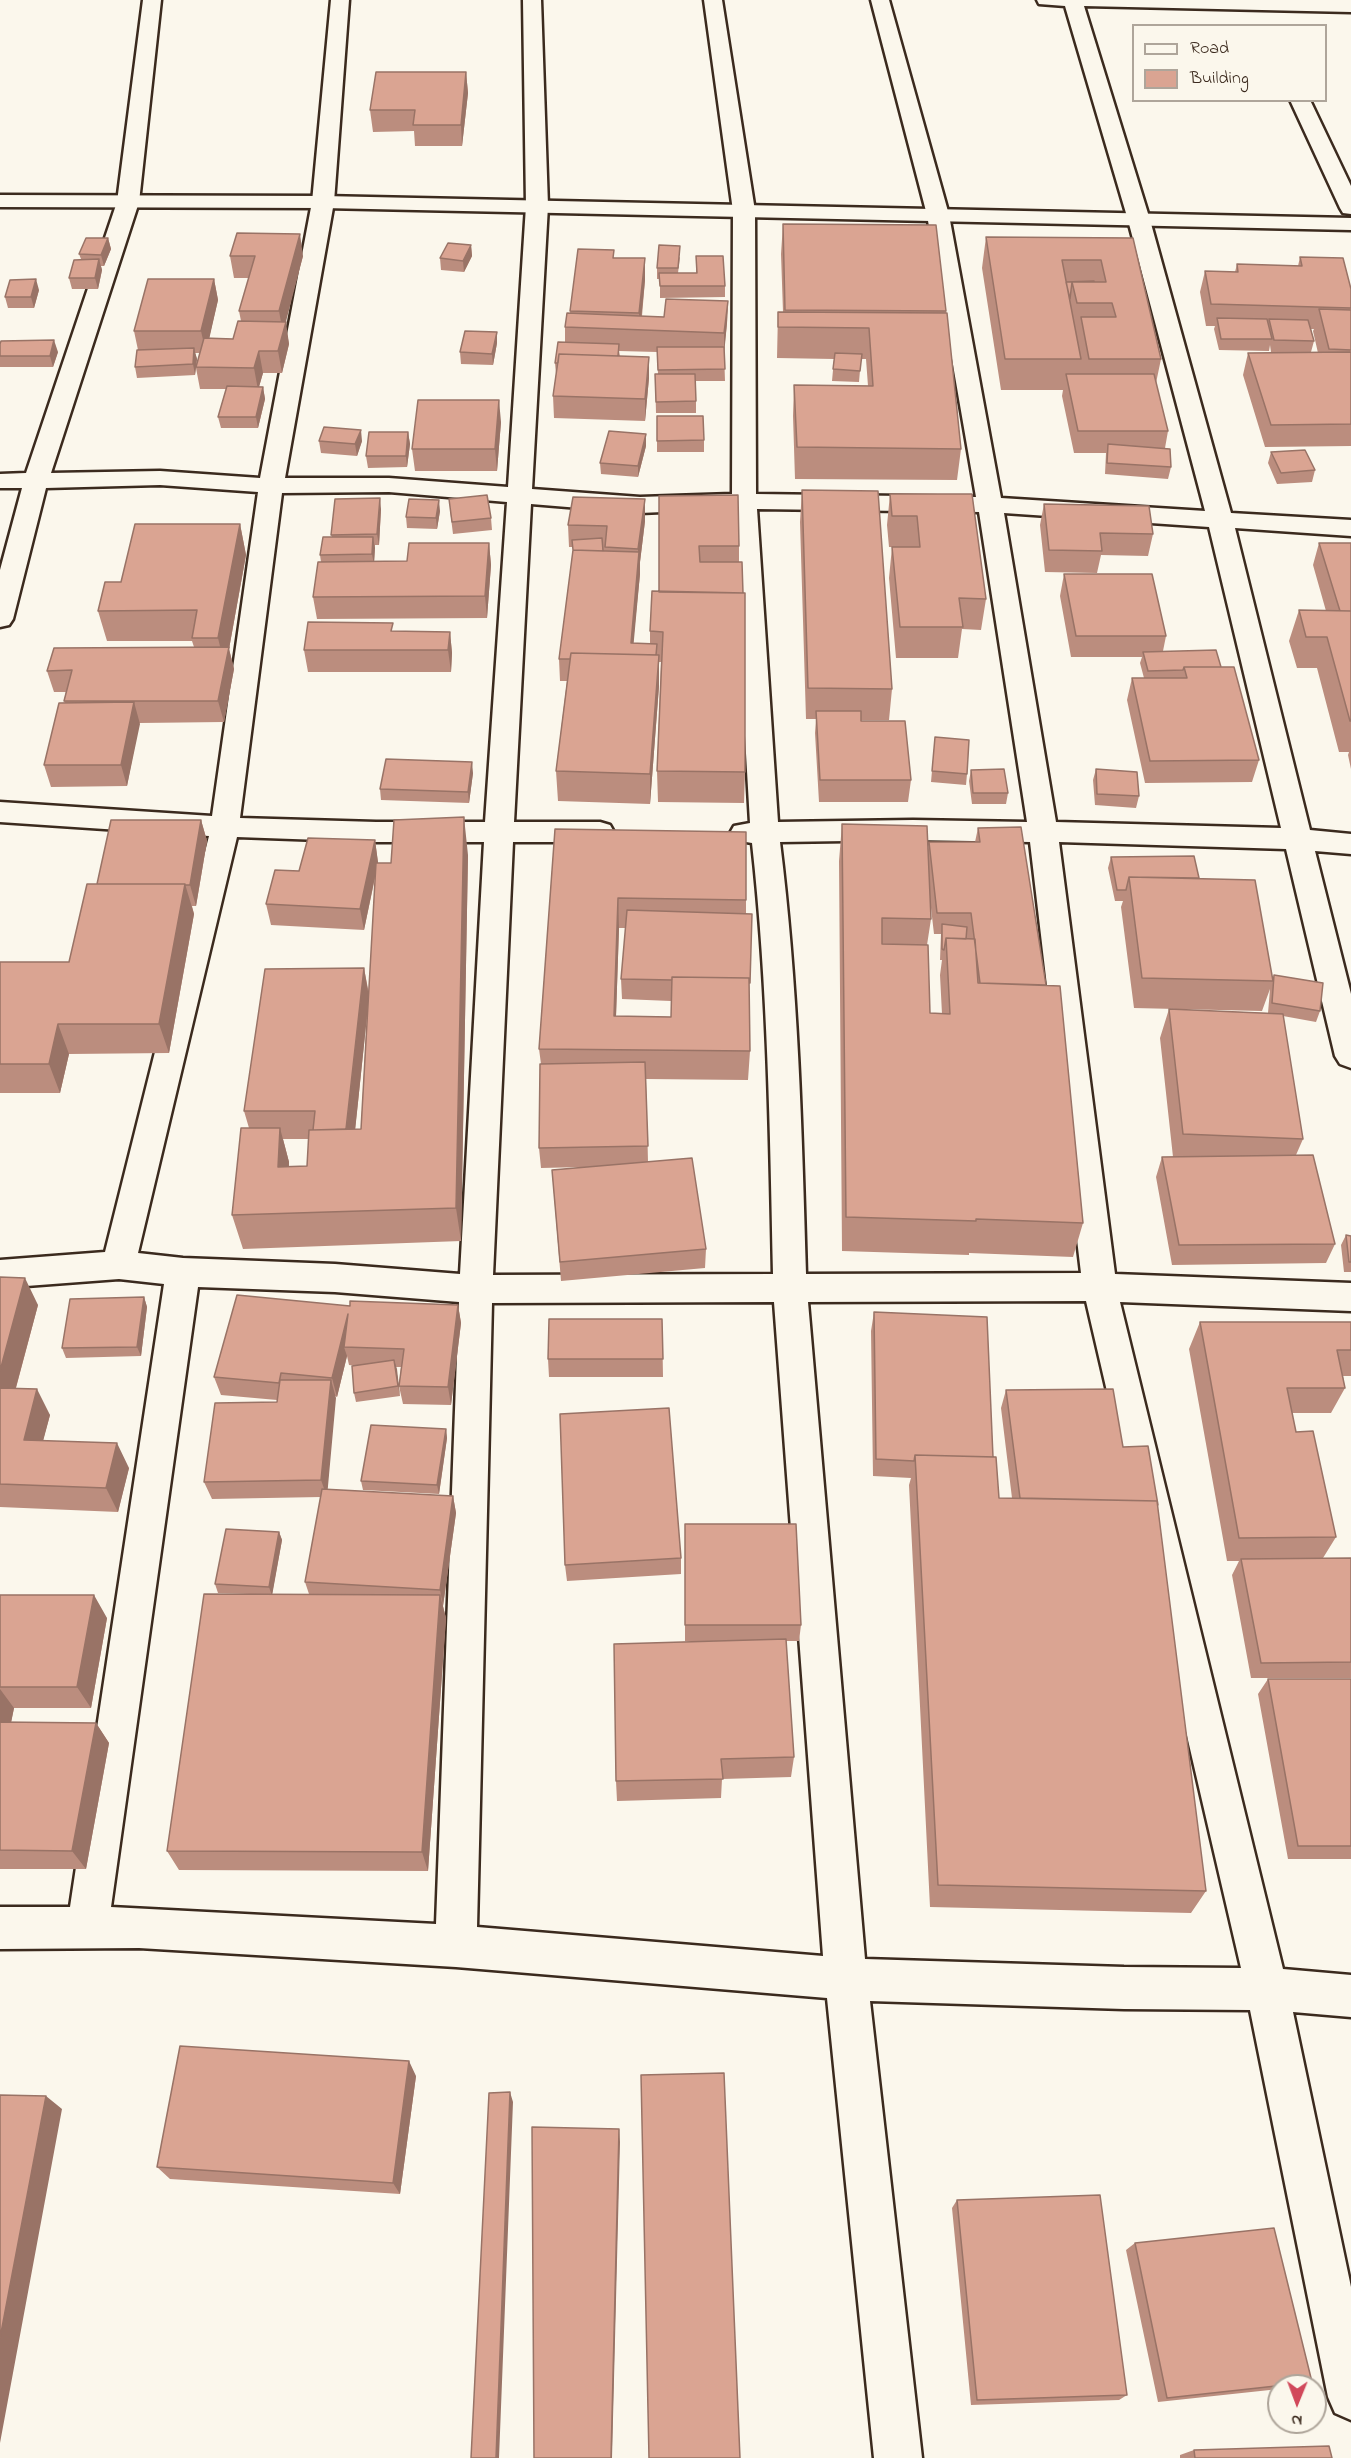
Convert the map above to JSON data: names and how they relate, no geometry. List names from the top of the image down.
{
  "legend": ["Road", "Building"],
  "north": "bottom"
}
